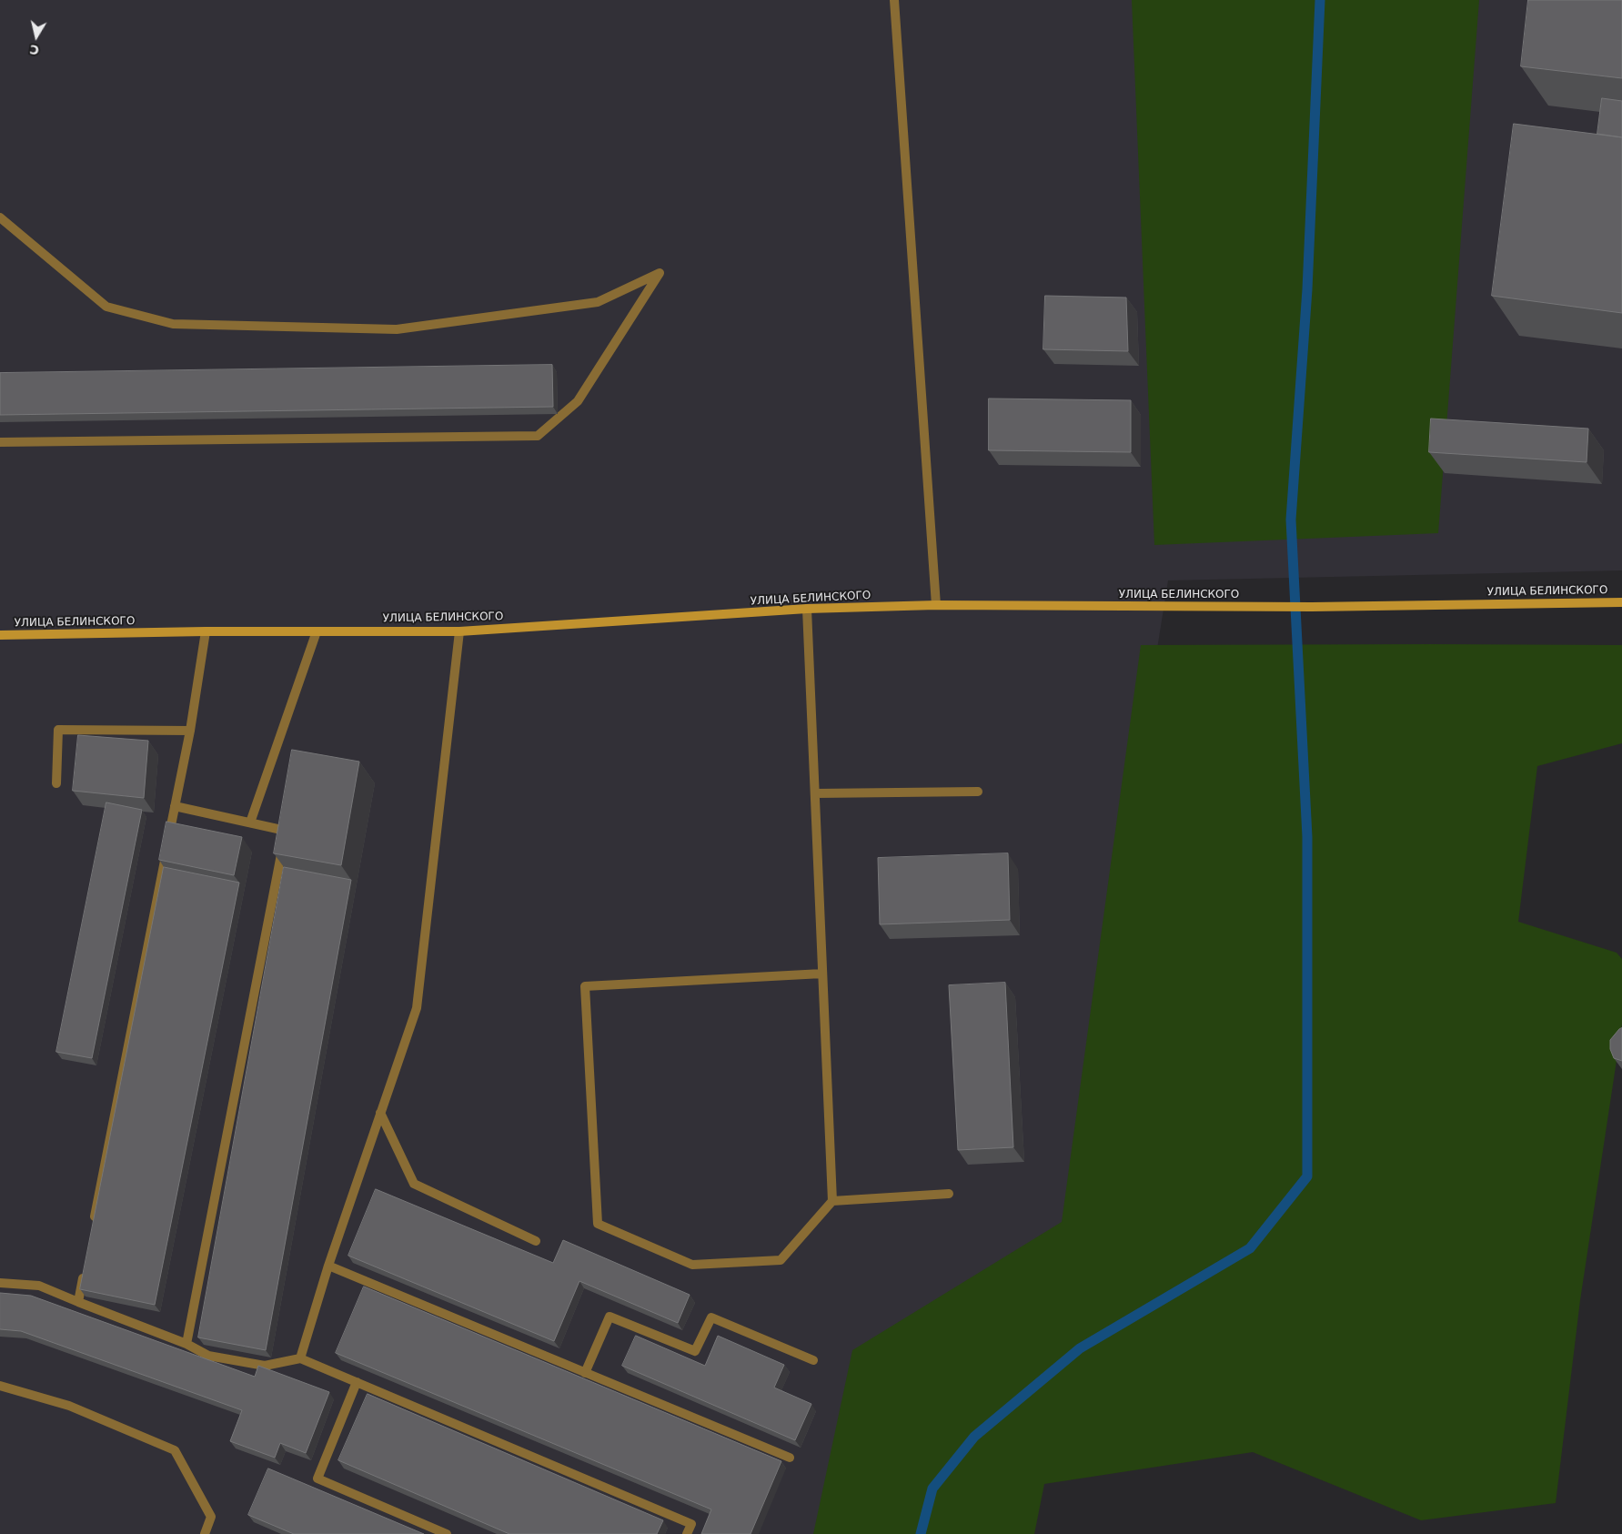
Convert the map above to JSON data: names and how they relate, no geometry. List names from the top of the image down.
{
  "streets": {
    "street": ["УЛИЦА БЕЛИНСКОГО"]
  },
  "north": "bottom"
}
